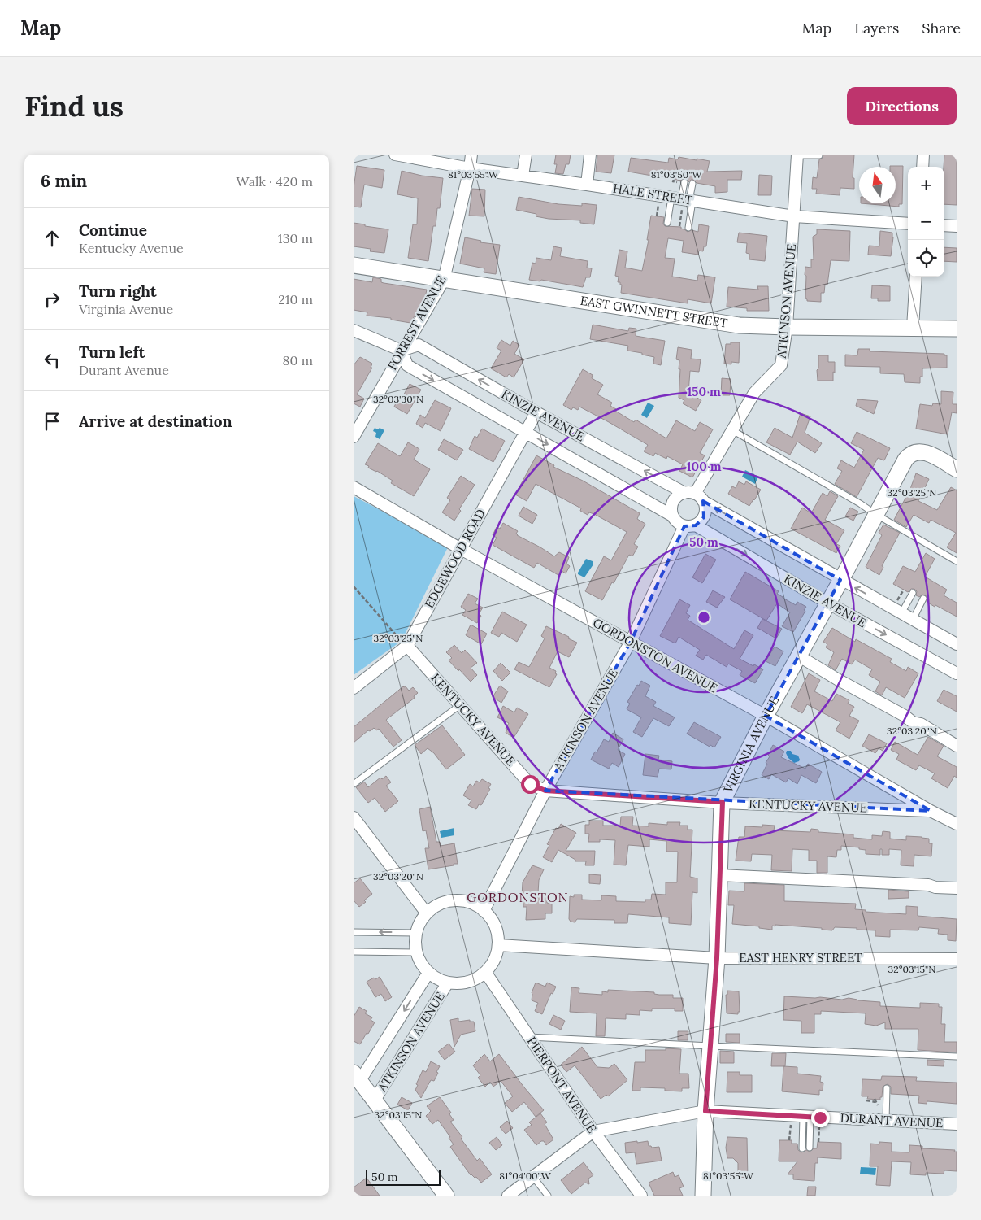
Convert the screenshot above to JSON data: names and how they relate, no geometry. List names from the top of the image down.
{
  "streets": {
    "street": [
      "HALE STREET",
      "ATKINSON AVENUE",
      "EAST GWINNETT STREET",
      "FORREST AVENUE",
      "KINZIE AVENUE",
      "EDGEWOOD ROAD",
      "GORDONSTON AVENUE",
      "KENTUCKY AVENUE",
      "VIRGINIA AVENUE",
      "EAST HENRY STREET",
      "PIERPONT AVENUE",
      "DURANT AVENUE"
    ]
  },
  "crossings": [
    ["HALE STREET", "ATKINSON AVENUE"],
    ["HALE STREET", "FORREST AVENUE"],
    ["ATKINSON AVENUE", "EAST GWINNETT STREET"],
    ["ATKINSON AVENUE", "KINZIE AVENUE"],
    ["ATKINSON AVENUE", "GORDONSTON AVENUE"],
    ["ATKINSON AVENUE", "KENTUCKY AVENUE"],
    ["ATKINSON AVENUE", "EAST HENRY STREET"],
    ["ATKINSON AVENUE", "PIERPONT AVENUE"],
    ["EAST GWINNETT STREET", "FORREST AVENUE"],
    ["FORREST AVENUE", "KINZIE AVENUE"],
    ["KINZIE AVENUE", "EDGEWOOD ROAD"],
    ["KINZIE AVENUE", "VIRGINIA AVENUE"],
    ["EDGEWOOD ROAD", "GORDONSTON AVENUE"],
    ["EDGEWOOD ROAD", "KENTUCKY AVENUE"],
    ["GORDONSTON AVENUE", "KENTUCKY AVENUE"],
    ["GORDONSTON AVENUE", "VIRGINIA AVENUE"],
    ["KENTUCKY AVENUE", "VIRGINIA AVENUE"],
    ["VIRGINIA AVENUE", "EAST HENRY STREET"],
    ["VIRGINIA AVENUE", "DURANT AVENUE"],
    ["EAST HENRY STREET", "PIERPONT AVENUE"],
    ["PIERPONT AVENUE", "DURANT AVENUE"]
  ],
  "districts": ["GORDONSTON"],
  "scale_bar": "50 m",
  "north": "top",
  "page": {
    "header": "Map",
    "nav": ["Map", "Layers", "Share"],
    "buttons": "Directions",
    "title": "Find us",
    "heading": ["6 min", "Walk · 420 m"],
    "map_buttons": ["+", "−"],
    "list": [
      ["Continue", "Kentucky Avenue", "130 m"],
      ["Turn right", "Virginia Avenue", "210 m"],
      ["Turn left", "Durant Avenue", "80 m"],
      "Arrive at destination"
    ],
    "scale": "50 m"
  },
  "coordinates": [
    "81°03'55\"W",
    "81°03'50\"W",
    "32°03'30\"N",
    "32°03'25\"N",
    "32°03'20\"N",
    "32°03'15\"N",
    "81°04'00\"W"
  ],
  "rings": ["150 m", "100 m", "50 m"]
}
